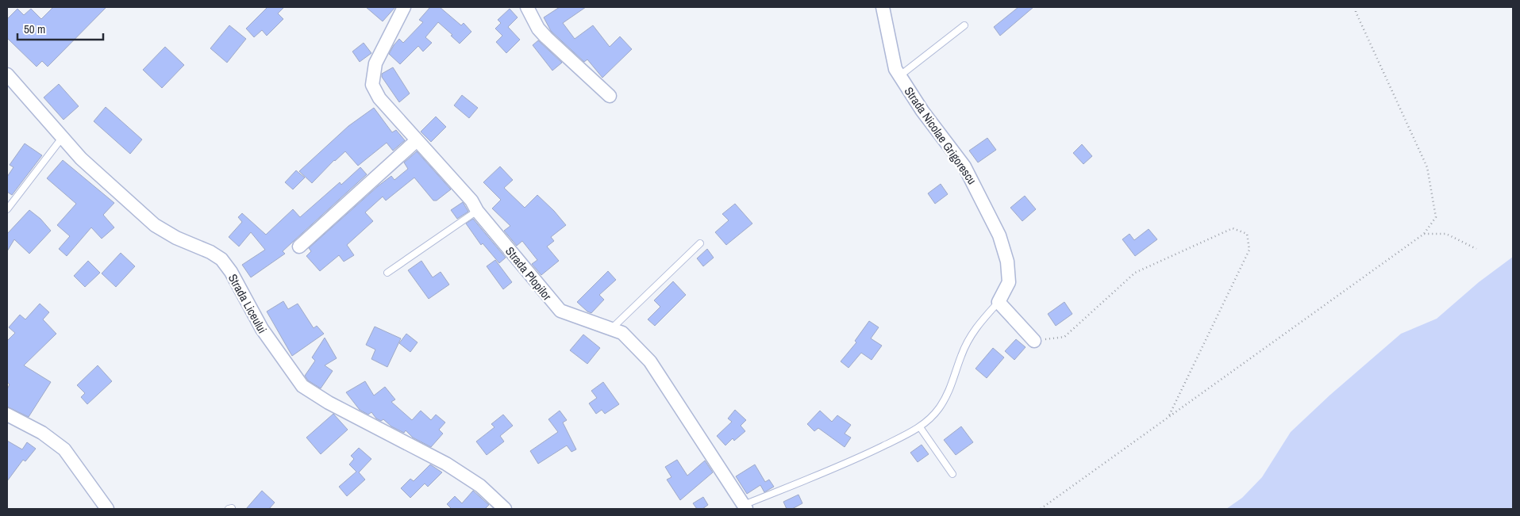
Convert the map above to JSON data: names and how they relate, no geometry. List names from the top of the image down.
{
  "streets": {
    "street": ["Strada Nicolae Grigorescu", "Strada Plopilor", "Strada Liceului"]
  },
  "scale_bar": "50 m"
}
